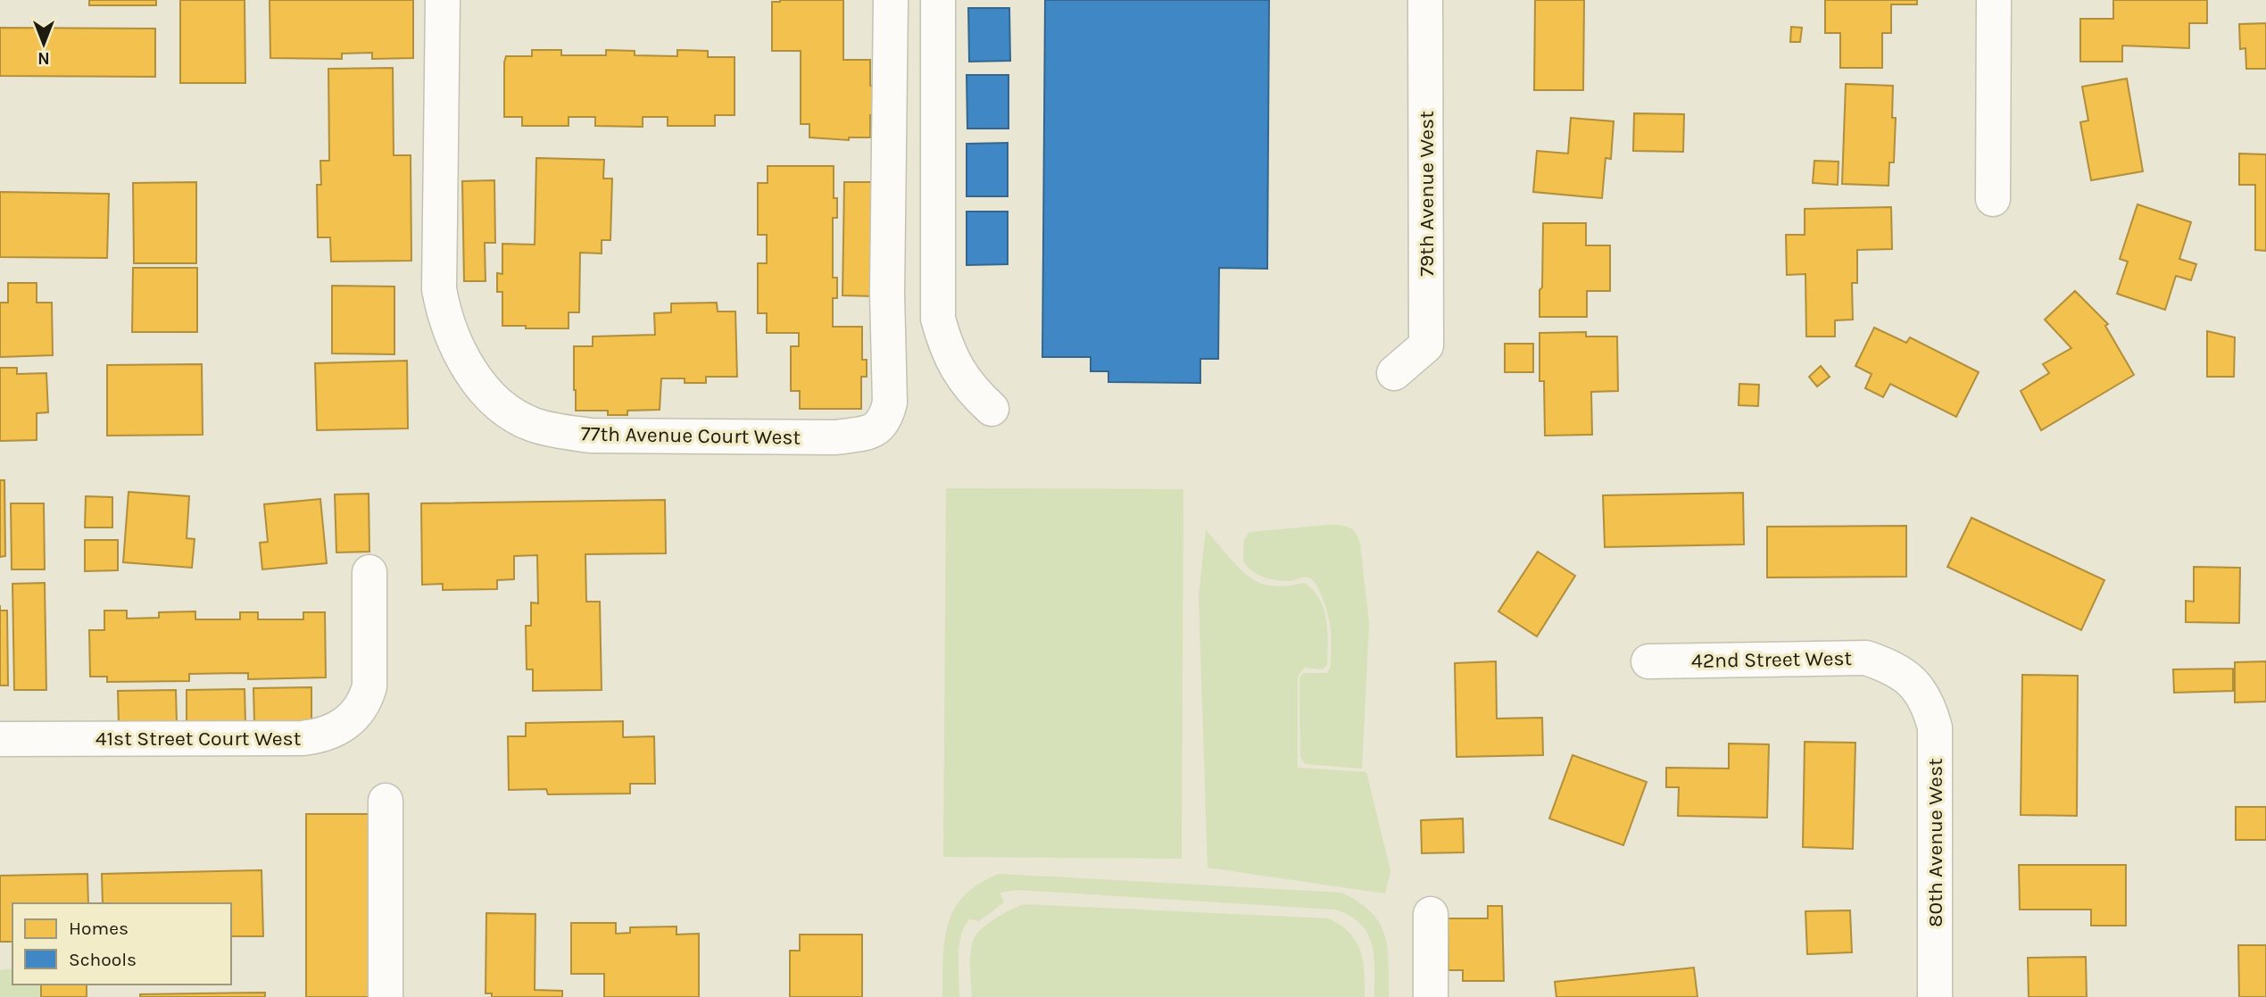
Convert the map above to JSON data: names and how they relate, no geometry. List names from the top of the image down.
{
  "streets": {
    "street": [
      "79th Avenue West",
      "77th Avenue Court West",
      "42nd Street West",
      "41st Street Court West",
      "80th Avenue West"
    ]
  },
  "crossings": [
    ["42nd Street West", "80th Avenue West"]
  ],
  "legend": ["Homes", "Schools"],
  "north": "bottom"
}
